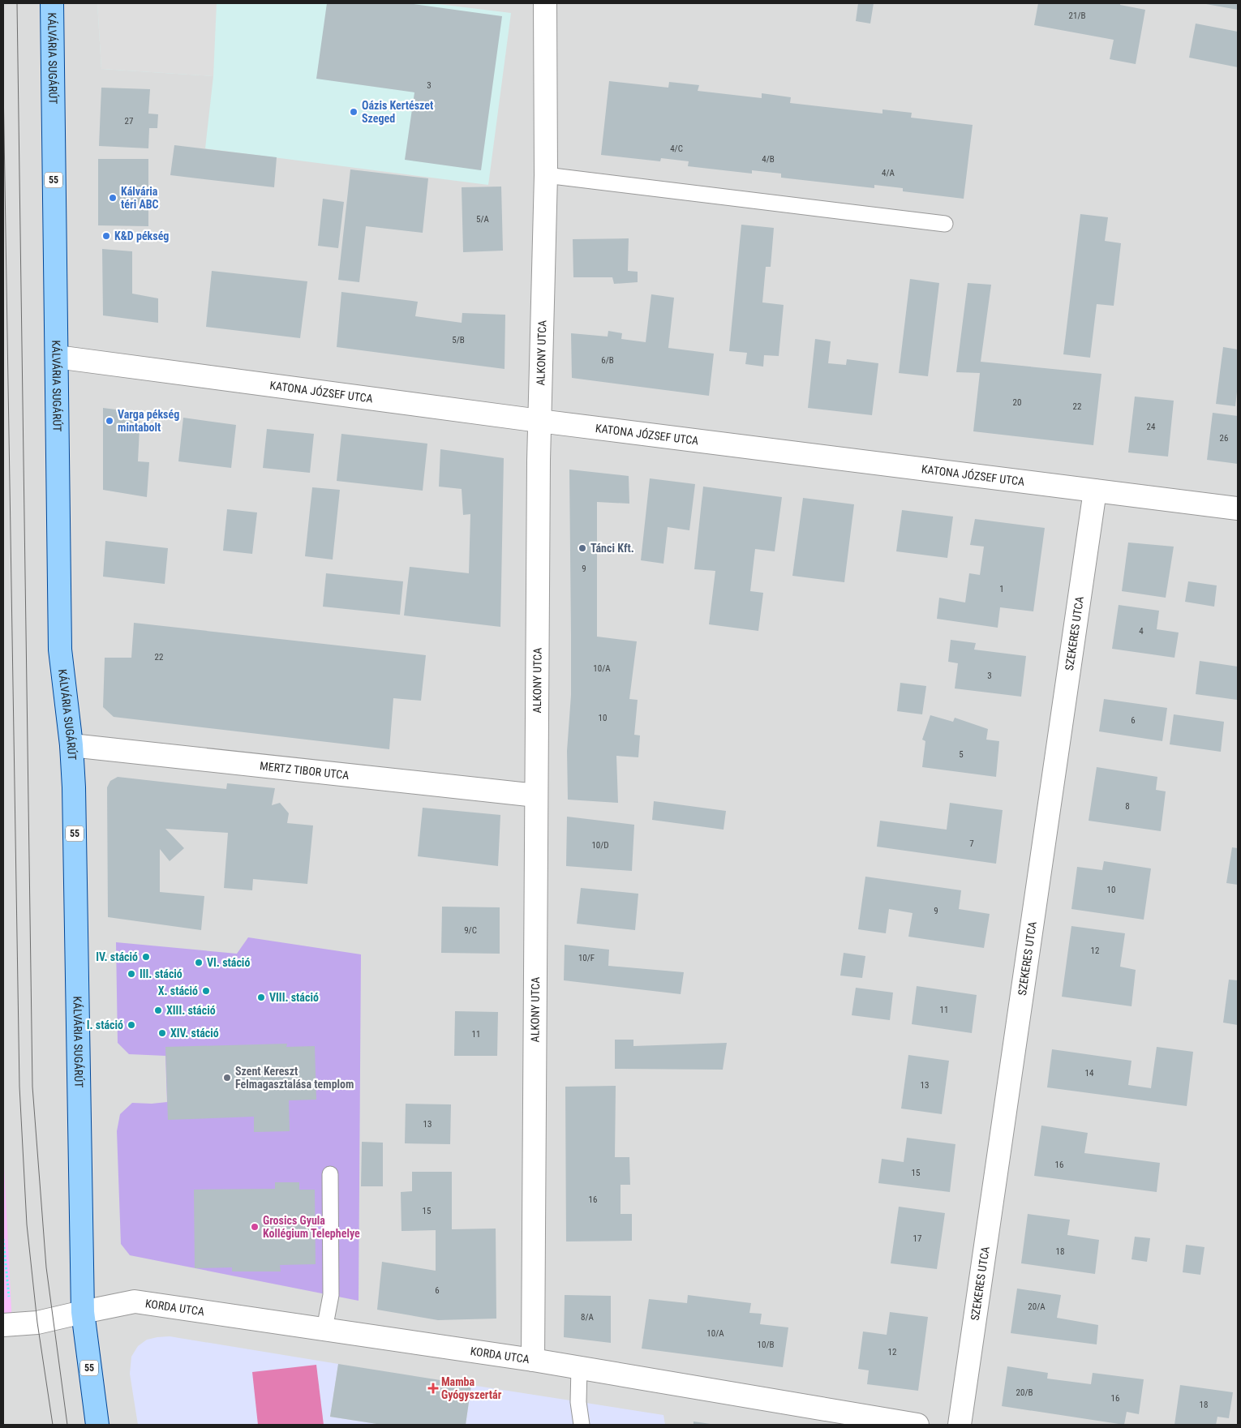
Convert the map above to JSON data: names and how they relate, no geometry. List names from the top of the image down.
{
  "streets": {
    "main road": ["KÁLVÁRIA SUGÁRÚT", "55"],
    "street": [
      "ALKONY UTCA",
      "KATONA JÓZSEF UTCA",
      "SZEKERES UTCA",
      "MERTZ TIBOR UTCA",
      "KORDA UTCA"
    ]
  },
  "crossings": [
    ["KÁLVÁRIA SUGÁRÚT", "KATONA JÓZSEF UTCA"],
    ["KÁLVÁRIA SUGÁRÚT", "MERTZ TIBOR UTCA"],
    ["KÁLVÁRIA SUGÁRÚT", "KORDA UTCA"],
    ["ALKONY UTCA", "KATONA JÓZSEF UTCA"],
    ["ALKONY UTCA", "MERTZ TIBOR UTCA"],
    ["ALKONY UTCA", "KORDA UTCA"],
    ["KATONA JÓZSEF UTCA", "SZEKERES UTCA"]
  ],
  "places": {
    "other": [
      "Oázis Kertészet Szeged",
      "Kálvária téri ABC",
      "K&D pékség",
      "Varga pékség mintabolt",
      "Tánci Kft.",
      "IV. stáció",
      "VI. stáció",
      "III. stáció",
      "X. stáció",
      "VIII. stáció",
      "XIII. stáció",
      "I. stáció",
      "XIV. stáció",
      "Szent Kereszt Felmagasztalása templom",
      "Grosics Gyula Kollégium Telephelye"
    ],
    "health": ["Mamba Gyógyszertár"]
  },
  "house_numbers": [
    "21/B",
    "3",
    "27",
    "4/C",
    "4/B",
    "4/A",
    "5/A",
    "5/B",
    "6/B",
    "20",
    "22",
    "24",
    "26",
    "9",
    "1",
    "4",
    "22",
    "10/A",
    "3",
    "10",
    "6",
    "5",
    "8",
    "7",
    "10/D",
    "10",
    "9",
    "9/C",
    "12",
    "10/F",
    "11",
    "11",
    "14",
    "13",
    "13",
    "16",
    "15",
    "16",
    "15",
    "17",
    "18",
    "6",
    "20/A",
    "8/A",
    "10/A",
    "10/B",
    "12",
    "20/B",
    "16",
    "18"
  ]
}
